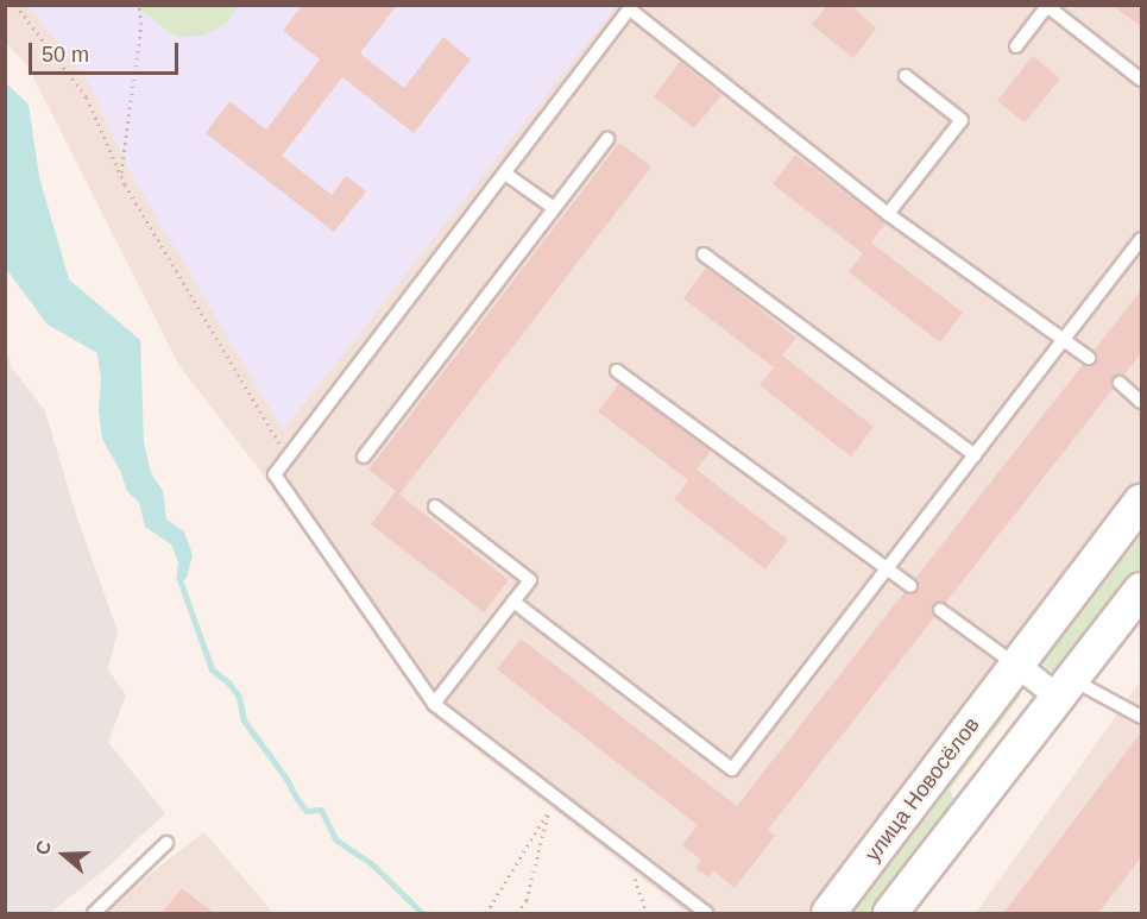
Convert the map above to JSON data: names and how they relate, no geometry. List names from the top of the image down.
{
  "streets": {
    "main road": ["улица Новосёлов"]
  },
  "scale_bar": "50 m",
  "north": "left"
}
